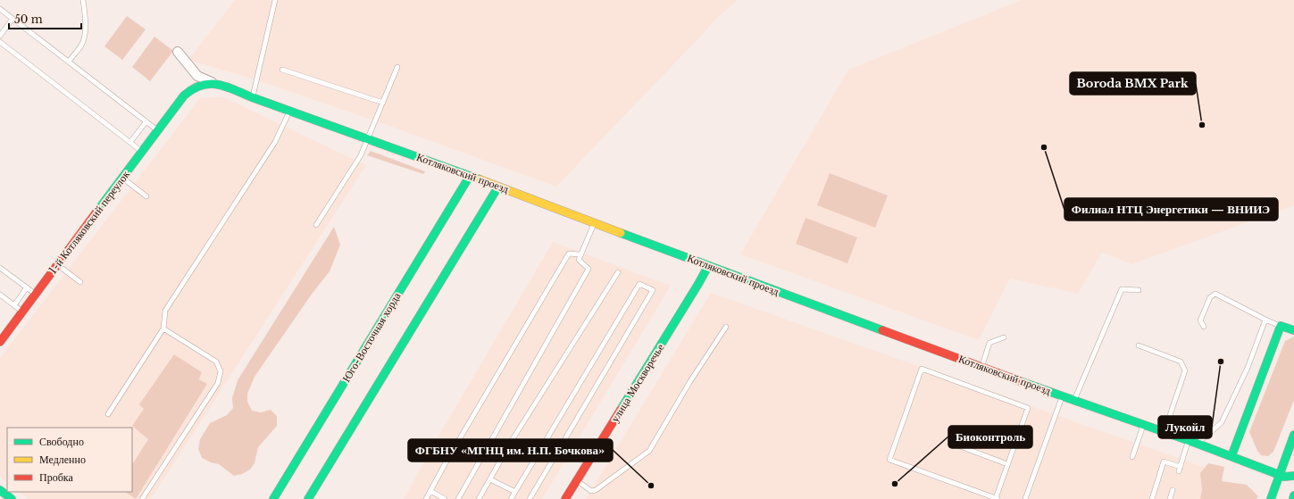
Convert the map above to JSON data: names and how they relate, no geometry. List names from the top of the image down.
{
  "streets": {
    "main road": [
      "Котляковский проезд",
      "1-й Котляковский переулок",
      "Юго-Восточная хорда",
      "улица Москворечье"
    ]
  },
  "crossings": [
    ["Котляковский проезд", "1-й Котляковский переулок"],
    ["Котляковский проезд", "Юго-Восточная хорда"],
    ["Котляковский проезд", "улица Москворечье"]
  ],
  "places": [
    "Boroda BMX Park",
    "Филиал НТЦ Энергетики — ВНИИЭ",
    "Лукойл",
    "Биоконтроль",
    "ФГБНУ «МГНЦ им. Н.П. Бочкова»"
  ],
  "legend": ["Свободно", "Медленно", "Пробка"],
  "scale_bar": "50 m"
}
